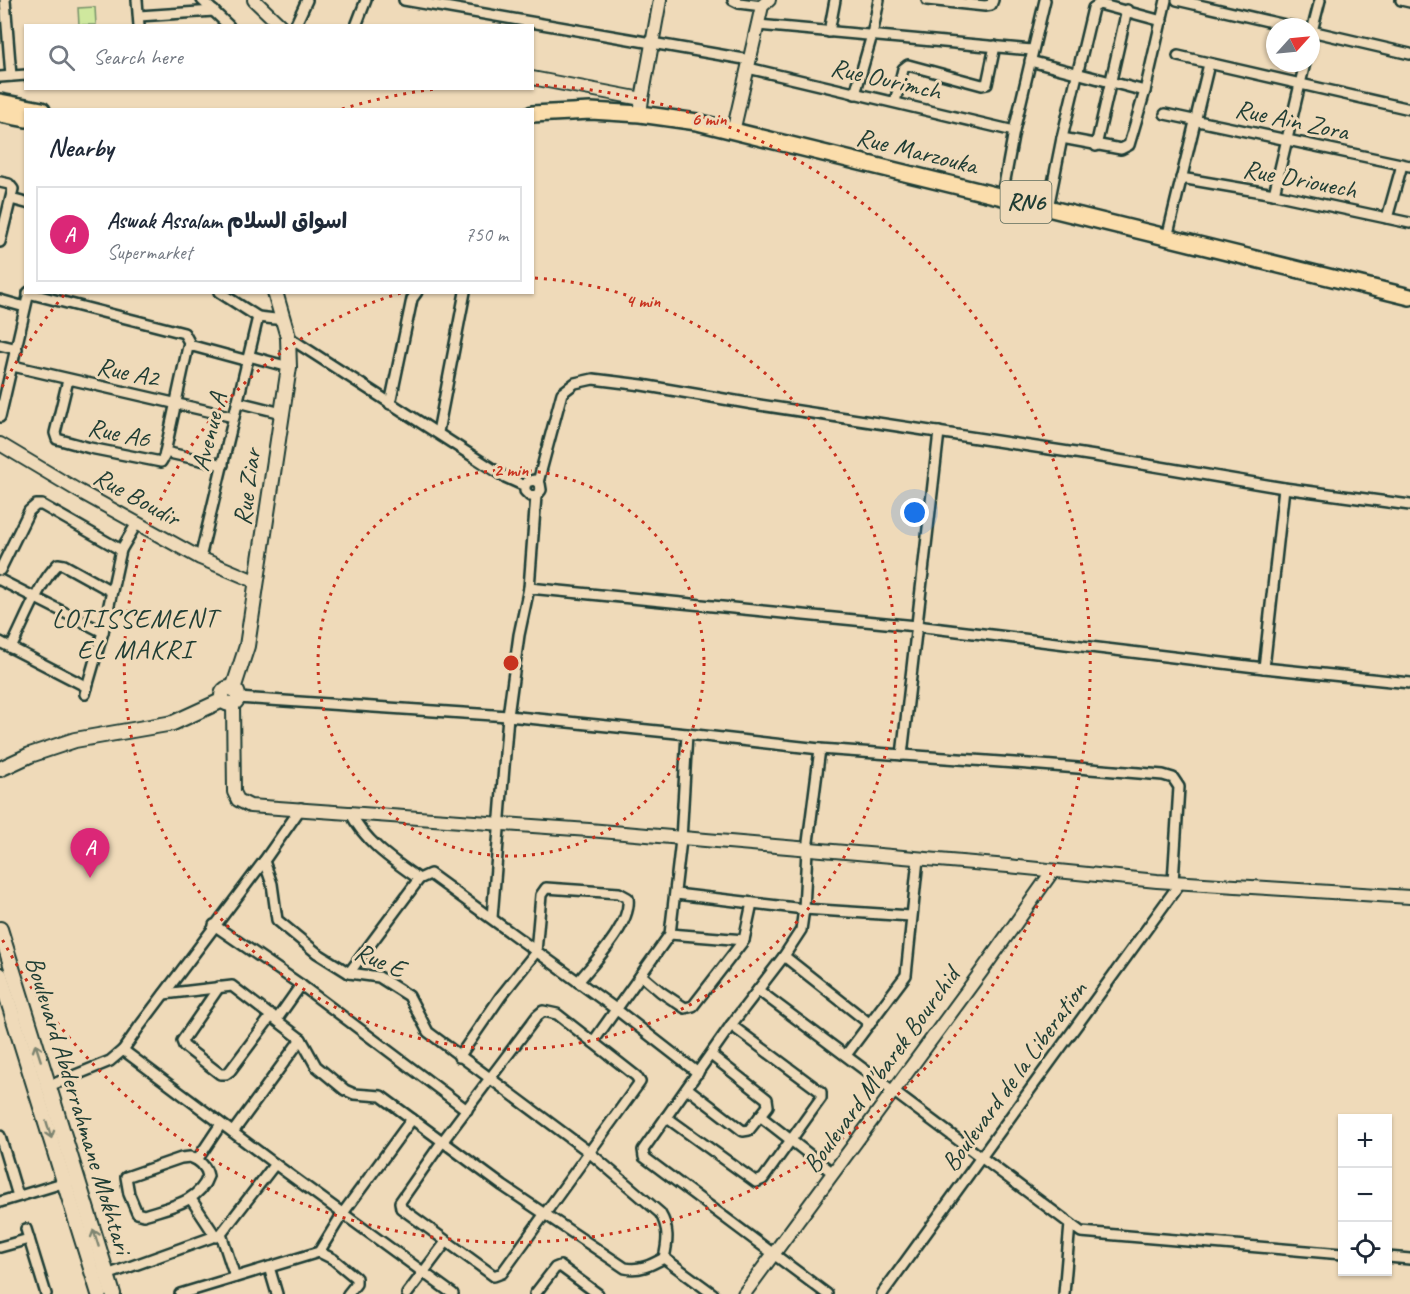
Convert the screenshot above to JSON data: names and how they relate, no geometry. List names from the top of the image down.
{
  "streets": {
    "main road": [
      "Rue Marzouka",
      "RN6",
      "Rue Ziar",
      "Boulevard Abderrahmane Mokhtari"
    ],
    "street": [
      "Rue Ourimch",
      "Rue Ain Zora",
      "Rue Driouech",
      "Rue A2",
      "Avenue A",
      "Rue A6",
      "Rue Boudir",
      "Rue E",
      "Boulevard M'barek Bourchid",
      "Boulevard de la Liberation"
    ]
  },
  "crossings": [
    ["Rue Marzouka", "RN6"],
    ["Rue A2", "Avenue A"],
    ["Rue A2", "Rue A6"],
    ["Avenue A", "Rue A6"],
    ["Avenue A", "Rue Boudir"],
    ["Rue Ziar", "Rue Boudir"]
  ],
  "districts": ["LOTISSEMENT EL MAKRI"],
  "north": "top right",
  "page": {
    "search": "Search here",
    "heading": "Nearby",
    "list": [
      {
        "mark": "A",
        "name": "Aswak Assalam اسواق السلام",
        "note": "Supermarket",
        "value": "750 m"
      }
    ],
    "pins": "A",
    "map_buttons": ["+", "−"]
  },
  "rings": ["6 min", "4 min", "2 min"]
}
